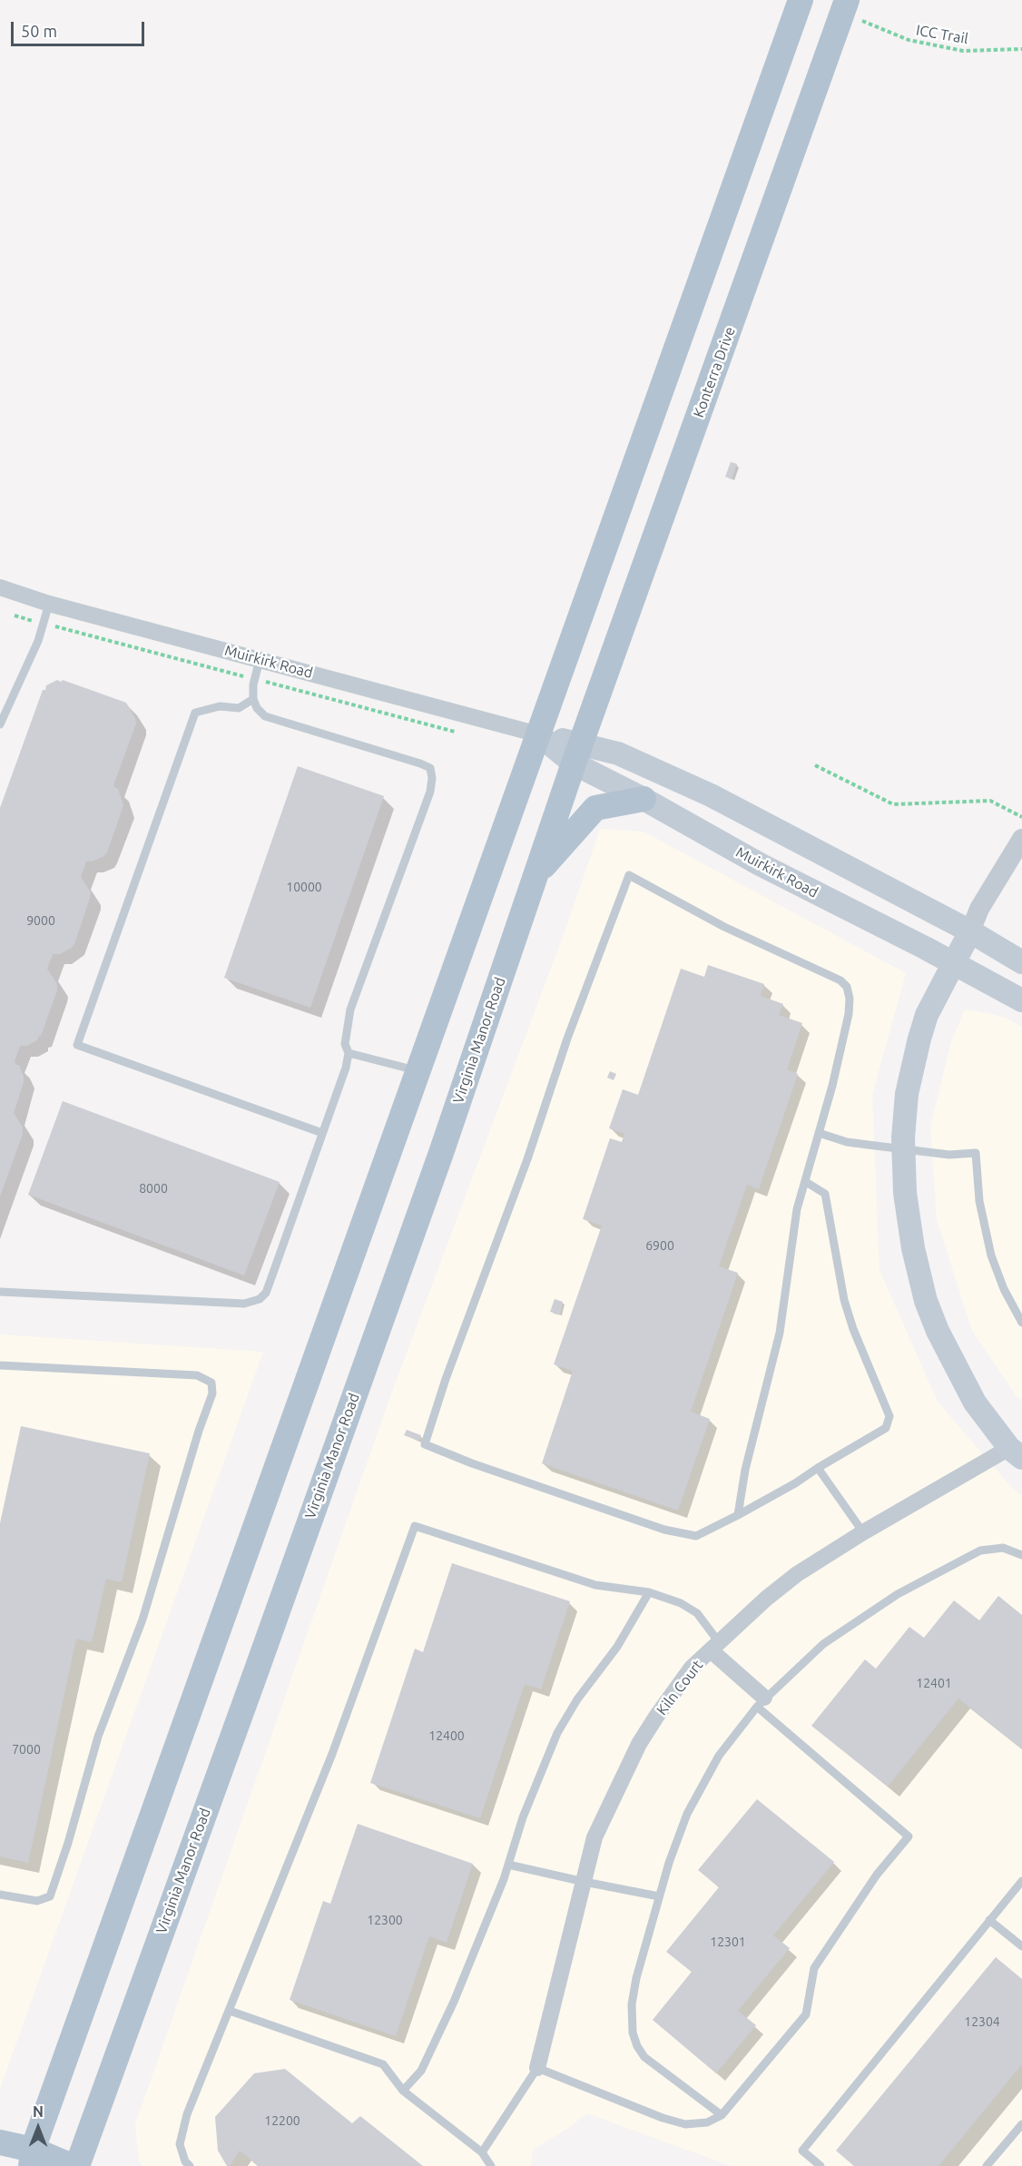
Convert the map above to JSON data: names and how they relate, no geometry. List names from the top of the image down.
{
  "streets": {
    "main road": ["Konterra Drive", "Muirkirk Road", "Virginia Manor Road"],
    "street": ["Kiln Court"],
    "path": ["ICC Trail"]
  },
  "crossings": [
    ["Konterra Drive", "Muirkirk Road"],
    ["Konterra Drive", "Virginia Manor Road"],
    ["Muirkirk Road", "Virginia Manor Road"]
  ],
  "house_numbers": [
    "10000",
    "9000",
    "8000",
    "6900",
    "12401",
    "12400",
    "7000",
    "12300",
    "12301",
    "12304",
    "12200"
  ],
  "scale_bar": "50 m",
  "north": "top"
}
